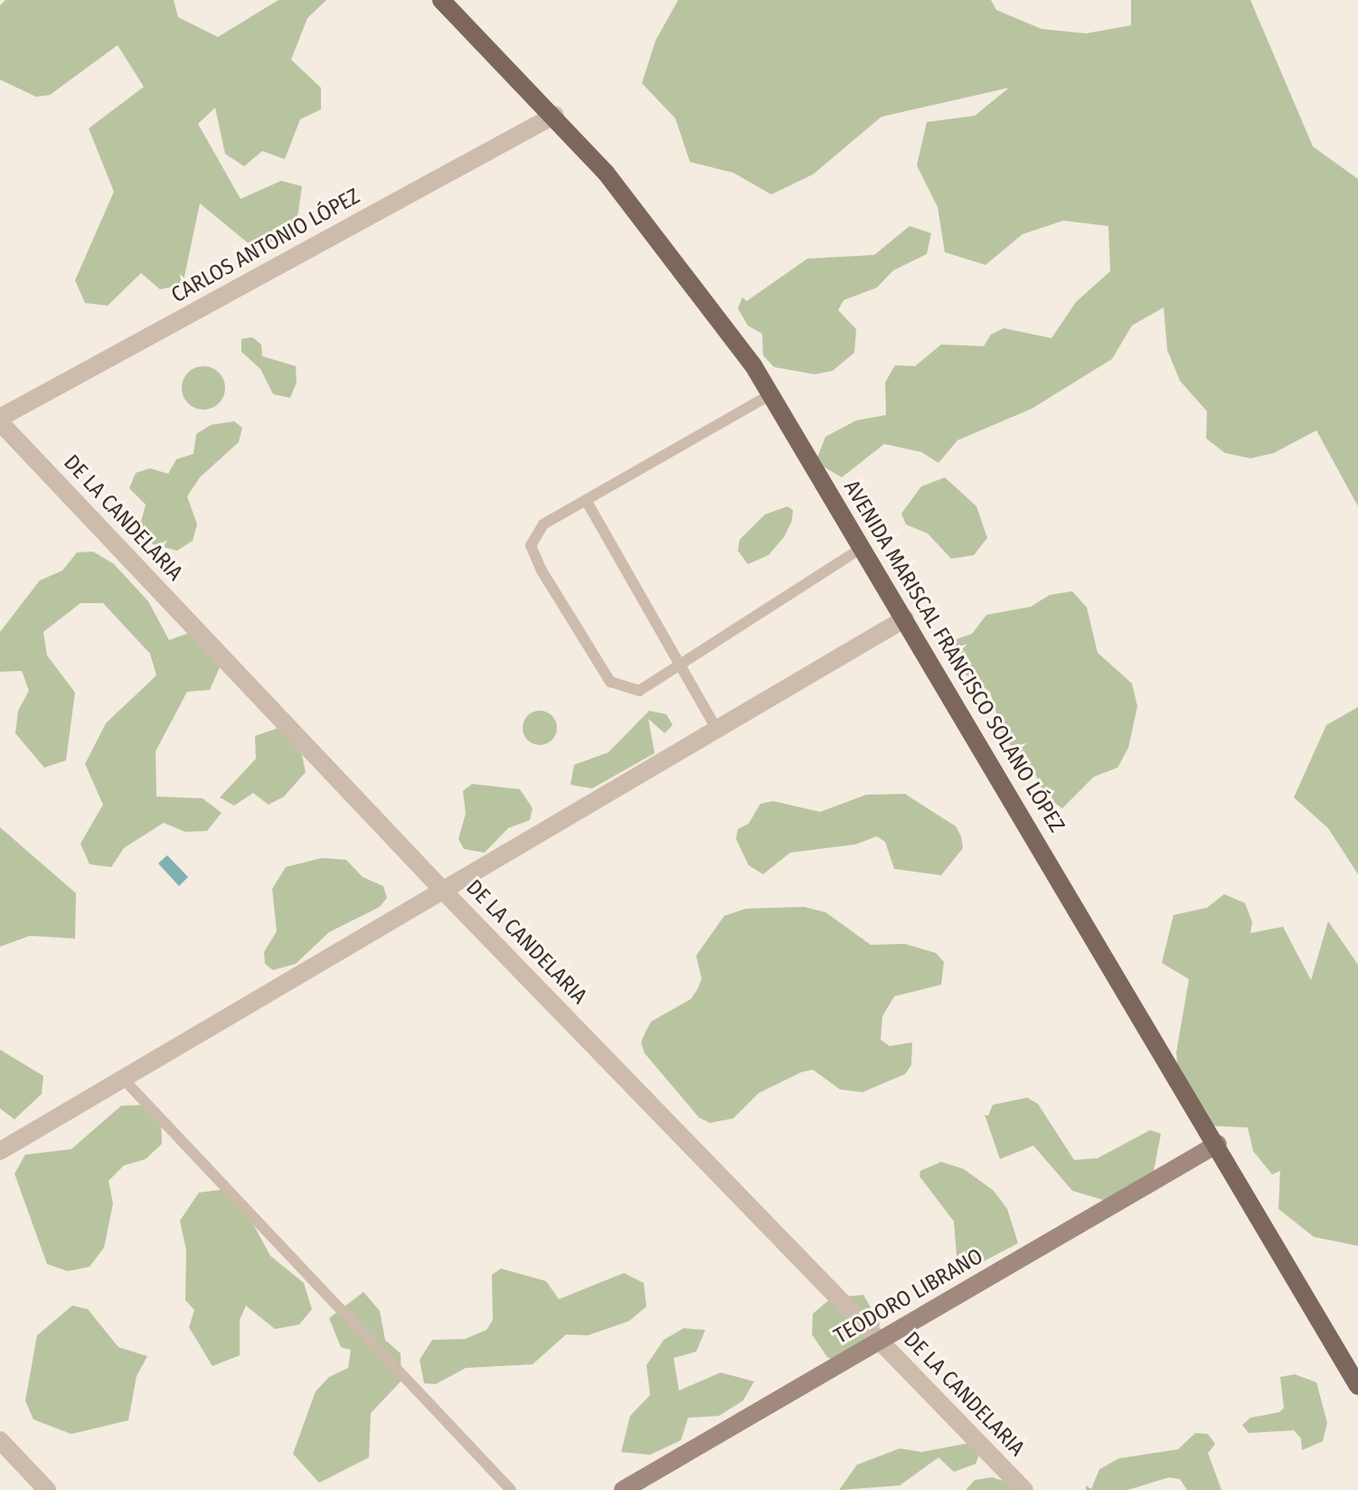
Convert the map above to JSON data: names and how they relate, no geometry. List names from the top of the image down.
{
  "streets": {
    "main road": ["AVENIDA MARISCAL FRANCISCO SOLANO LÓPEZ", "TEODORO LIBRANO"],
    "street": ["CARLOS ANTONIO LÓPEZ", "DE LA CANDELARIA"]
  },
  "crossings": [
    ["CARLOS ANTONIO LÓPEZ", "DE LA CANDELARIA"],
    ["CARLOS ANTONIO LÓPEZ", "AVENIDA MARISCAL FRANCISCO SOLANO LÓPEZ"],
    ["DE LA CANDELARIA", "TEODORO LIBRANO"],
    ["AVENIDA MARISCAL FRANCISCO SOLANO LÓPEZ", "TEODORO LIBRANO"]
  ]
}
